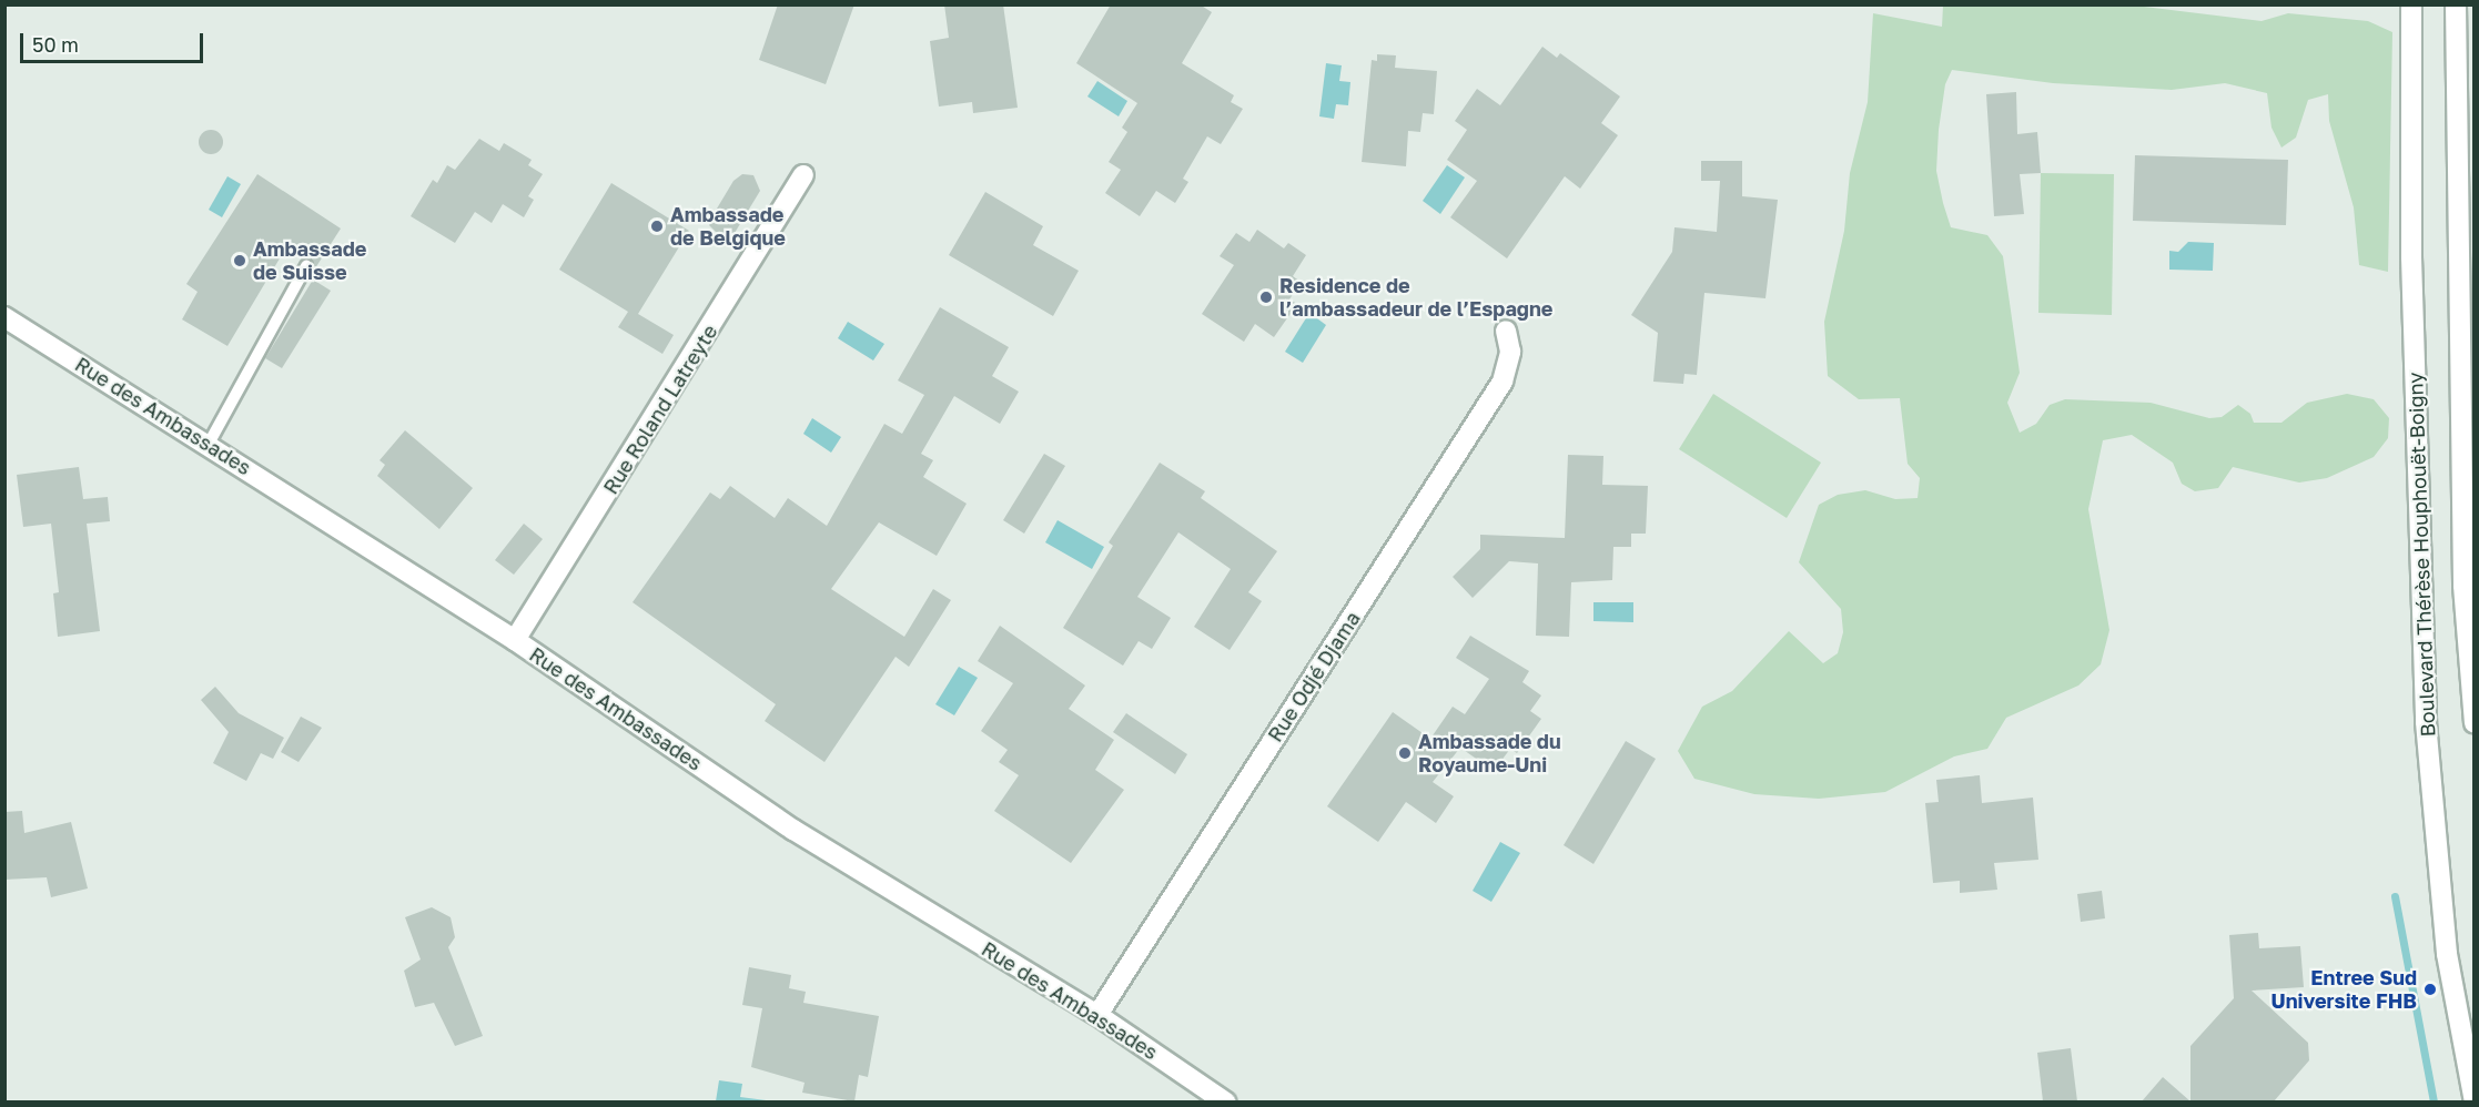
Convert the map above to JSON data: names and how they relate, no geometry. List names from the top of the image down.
{
  "streets": {
    "street": [
      "Rue Roland Latreyte",
      "Rue des Ambassades",
      "Boulevard Thérèse Houphouët-Boigny",
      "Rue Odjé Djama"
    ]
  },
  "crossings": [
    ["Rue Roland Latreyte", "Rue des Ambassades"],
    ["Rue des Ambassades", "Rue Odjé Djama"]
  ],
  "places": [
    "Ambassade de Belgique",
    "Ambassade de Suisse",
    "Residence de l’ambassadeur de l’Espagne",
    "Ambassade du Royaume-Uni",
    "Entree Sud Universite FHB"
  ],
  "scale_bar": "50 m"
}
